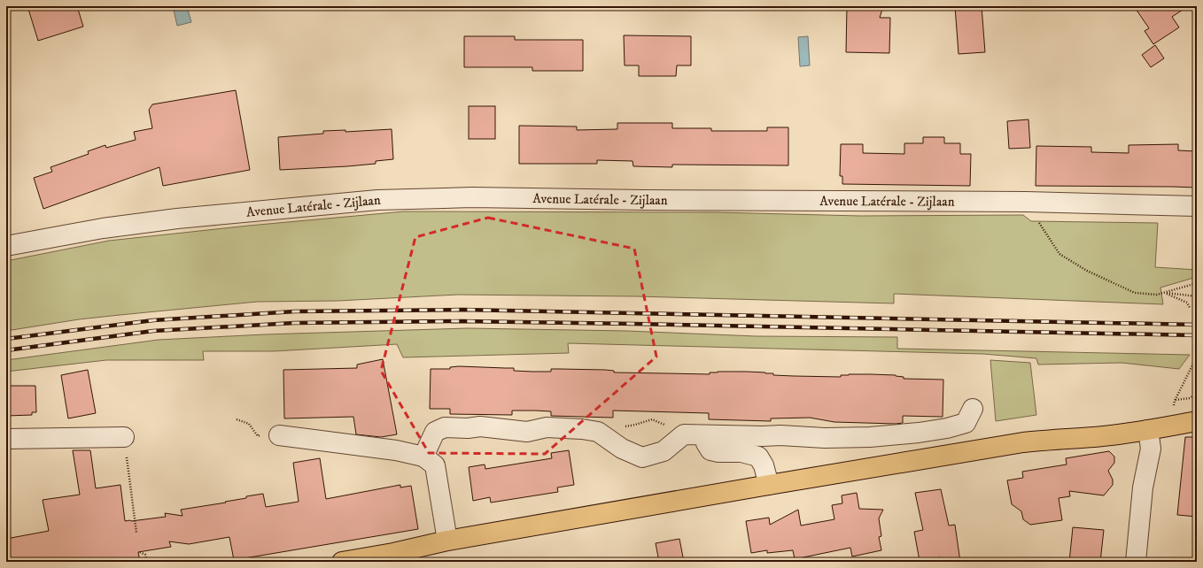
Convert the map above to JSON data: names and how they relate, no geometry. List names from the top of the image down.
{
  "streets": {
    "street": ["Avenue Latérale - Zijlaan"]
  }
}
